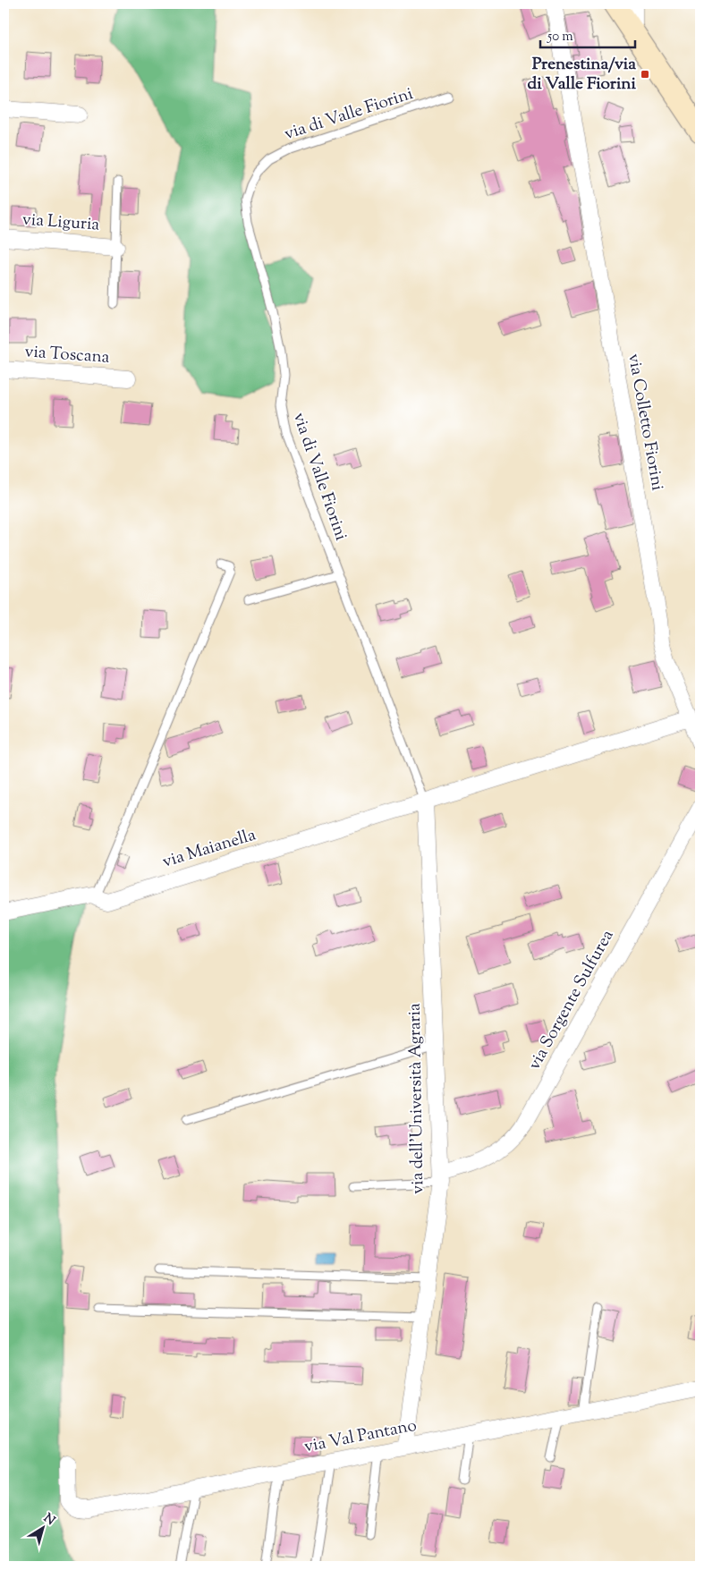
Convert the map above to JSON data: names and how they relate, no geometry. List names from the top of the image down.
{
  "streets": {
    "street": [
      "via Liguria",
      "via Toscana",
      "via Colletto Fiorini",
      "via Maianella",
      "via Sorgente Sulfurea",
      "via dell'Università Agraria",
      "via Val Pantano"
    ],
    "lane": ["via di Valle Fiorini"]
  },
  "crossings": [
    ["via di Valle Fiorini", "via Maianella"],
    ["via di Valle Fiorini", "via dell'Università Agraria"],
    ["via Colletto Fiorini", "via Maianella"],
    ["via Maianella", "via dell'Università Agraria"],
    ["via Sorgente Sulfurea", "via dell'Università Agraria"],
    ["via dell'Università Agraria", "via Val Pantano"]
  ],
  "places": {
    "transit": ["Prenestina/via di Valle Fiorini"]
  },
  "scale_bar": "50 m",
  "north": "top right"
}
